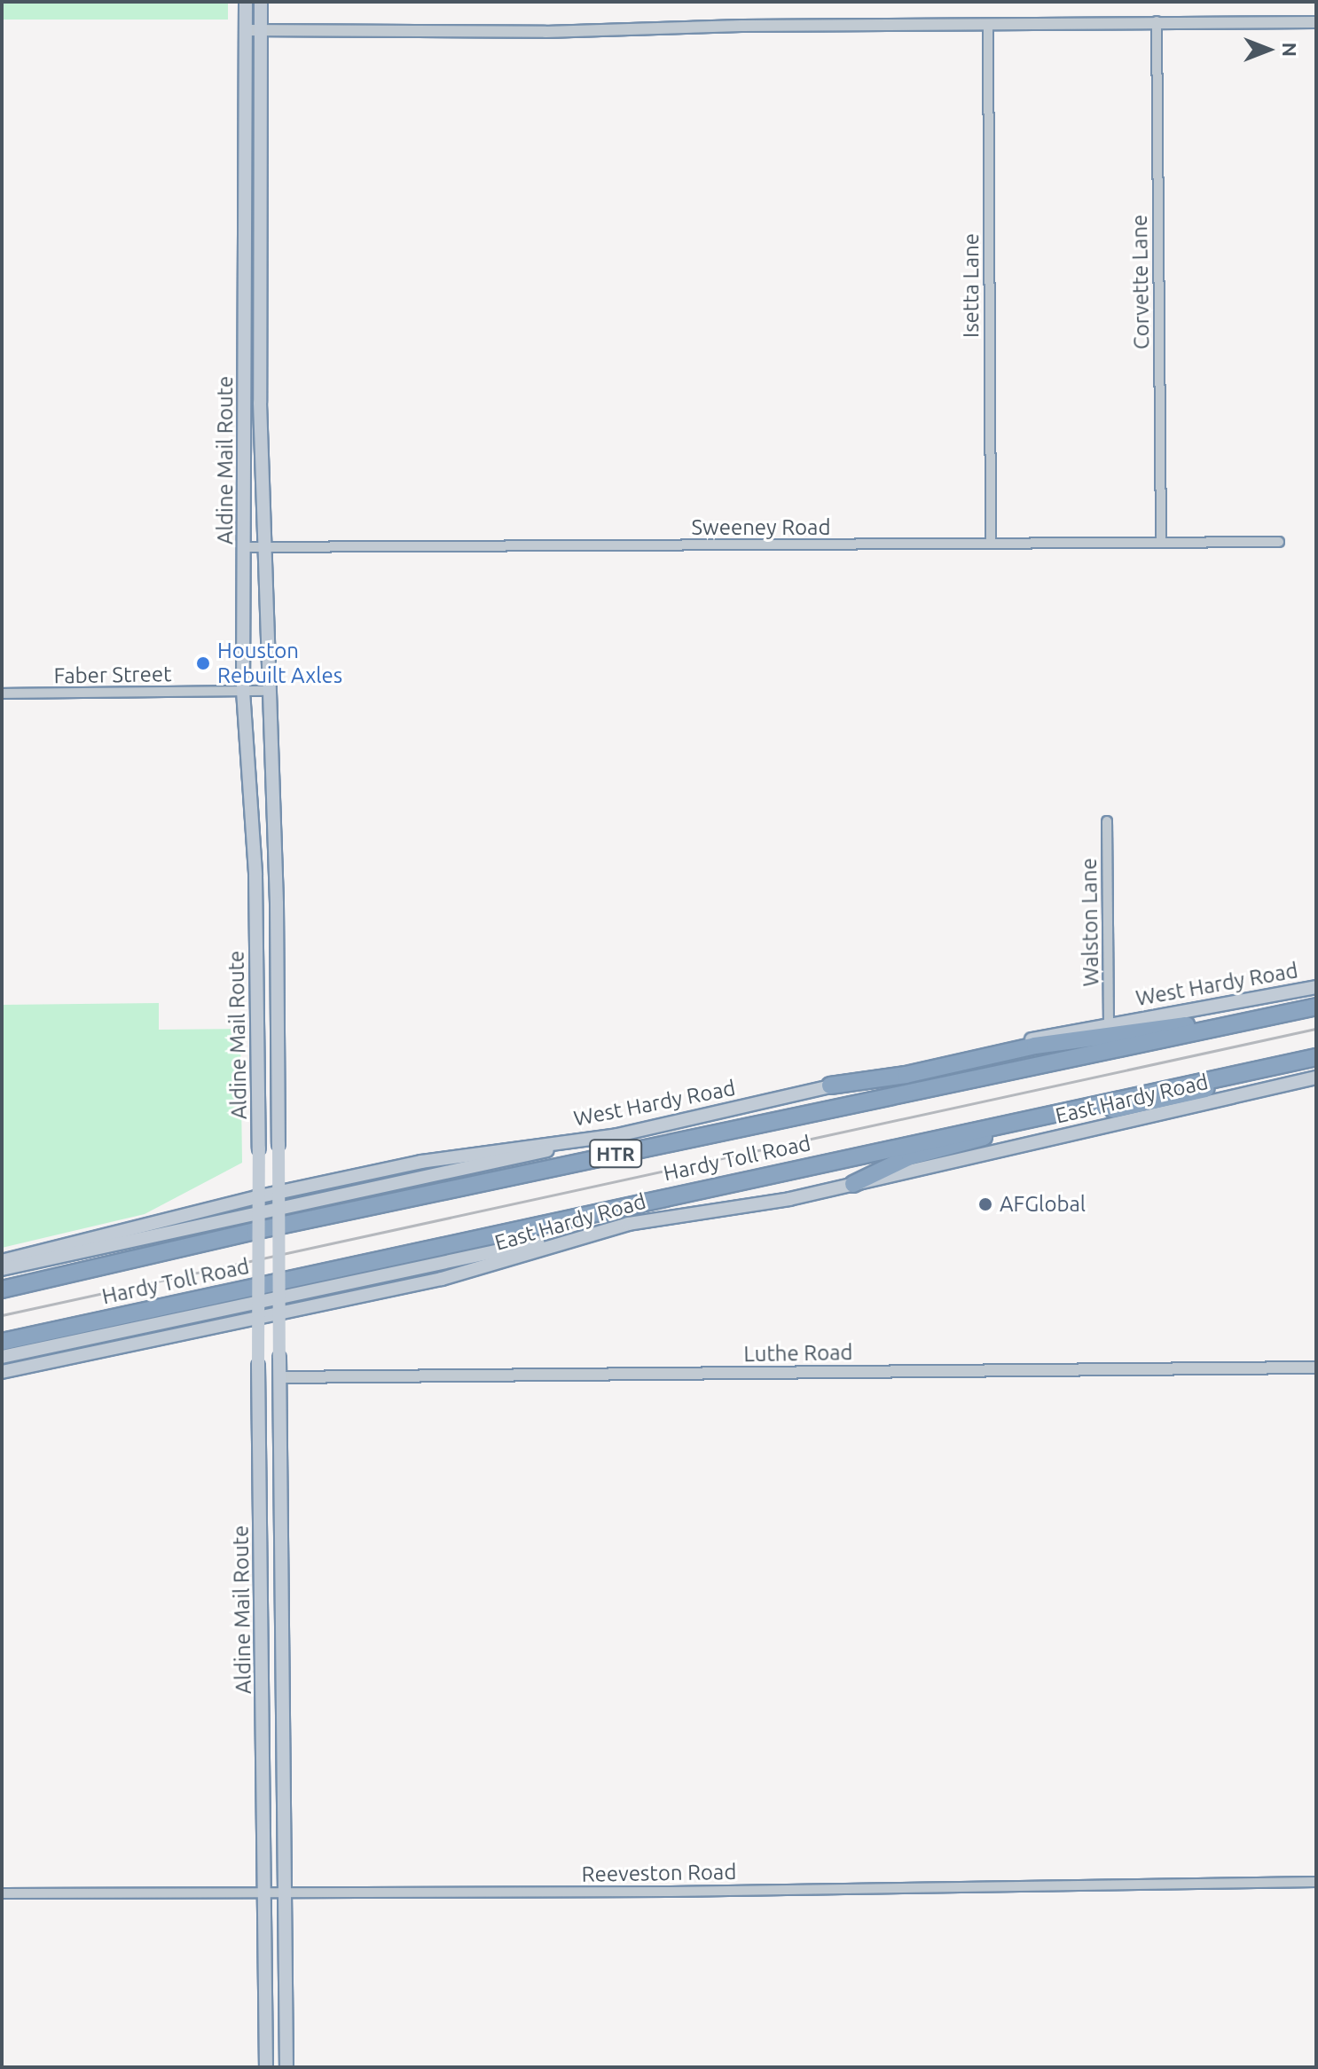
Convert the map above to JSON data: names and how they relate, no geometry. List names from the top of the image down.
{
  "streets": {
    "highway": ["HTR", "Hardy Toll Road"],
    "main road": ["Aldine Mail Route", "West Hardy Road", "East Hardy Road"],
    "street": [
      "Corvette Lane",
      "Isetta Lane",
      "Sweeney Road",
      "Faber Street",
      "Walston Lane",
      "Luthe Road",
      "Reeveston Road"
    ]
  },
  "crossings": [
    ["Corvette Lane", "Sweeney Road"],
    ["Isetta Lane", "Sweeney Road"],
    ["Aldine Mail Route", "Sweeney Road"],
    ["Aldine Mail Route", "Faber Street"],
    ["Aldine Mail Route", "Luthe Road"],
    ["Aldine Mail Route", "Reeveston Road"],
    ["Walston Lane", "West Hardy Road"]
  ],
  "places": ["Houston Rebuilt Axles", "AFGlobal"],
  "north": "right"
}
